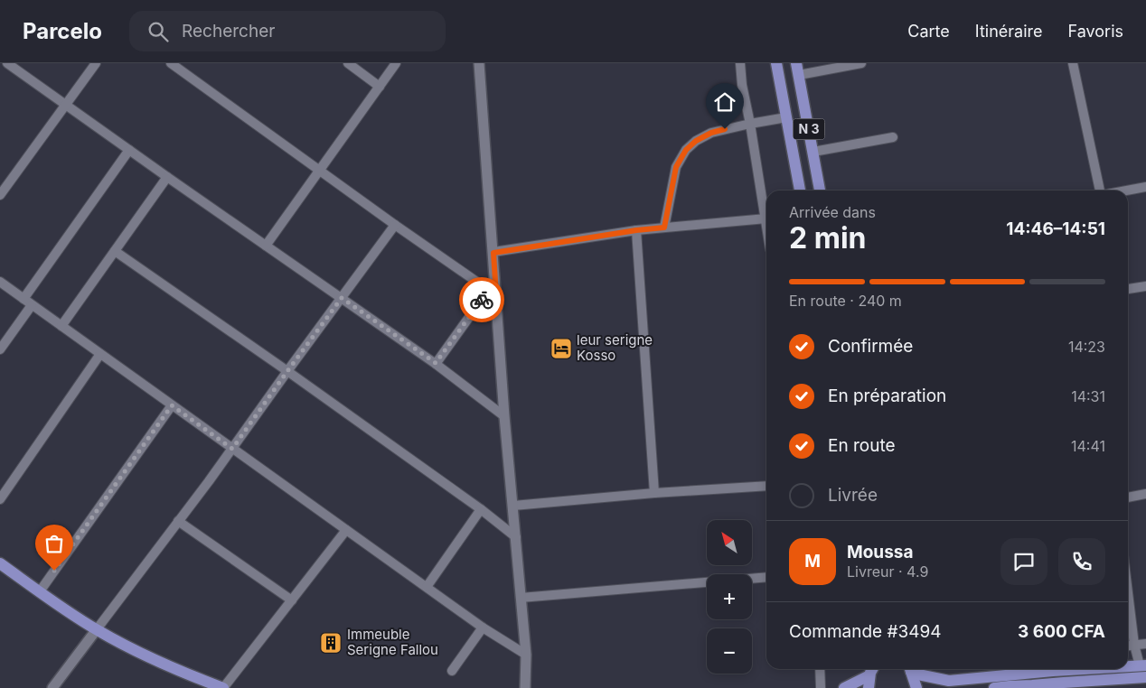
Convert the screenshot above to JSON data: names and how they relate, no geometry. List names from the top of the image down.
{
  "streets": {
    "main road": ["N 3"]
  },
  "places": {
    "hotel": ["leur serigne Kosso"],
    "building": ["Immeuble Serigne Fallou"]
  },
  "north": "top left",
  "page": {
    "header": "Parcelo",
    "search": "Rechercher",
    "nav": ["Carte", "Itinéraire", "Favoris"],
    "heading": ["2 min", "Arrivée dans", "14:46–14:51"],
    "panel": [
      "Moussa",
      "Livreur · 4.9",
      "Commande #3494",
      "3 600 CFA"
    ],
    "bar": "En route · 240 m",
    "list": [
      ["Confirmée", "14:23"],
      ["En préparation", "14:31"],
      ["En route", "14:41"],
      "Livrée"
    ],
    "map_buttons": ["+", "−"],
    "round": "M"
  }
}
